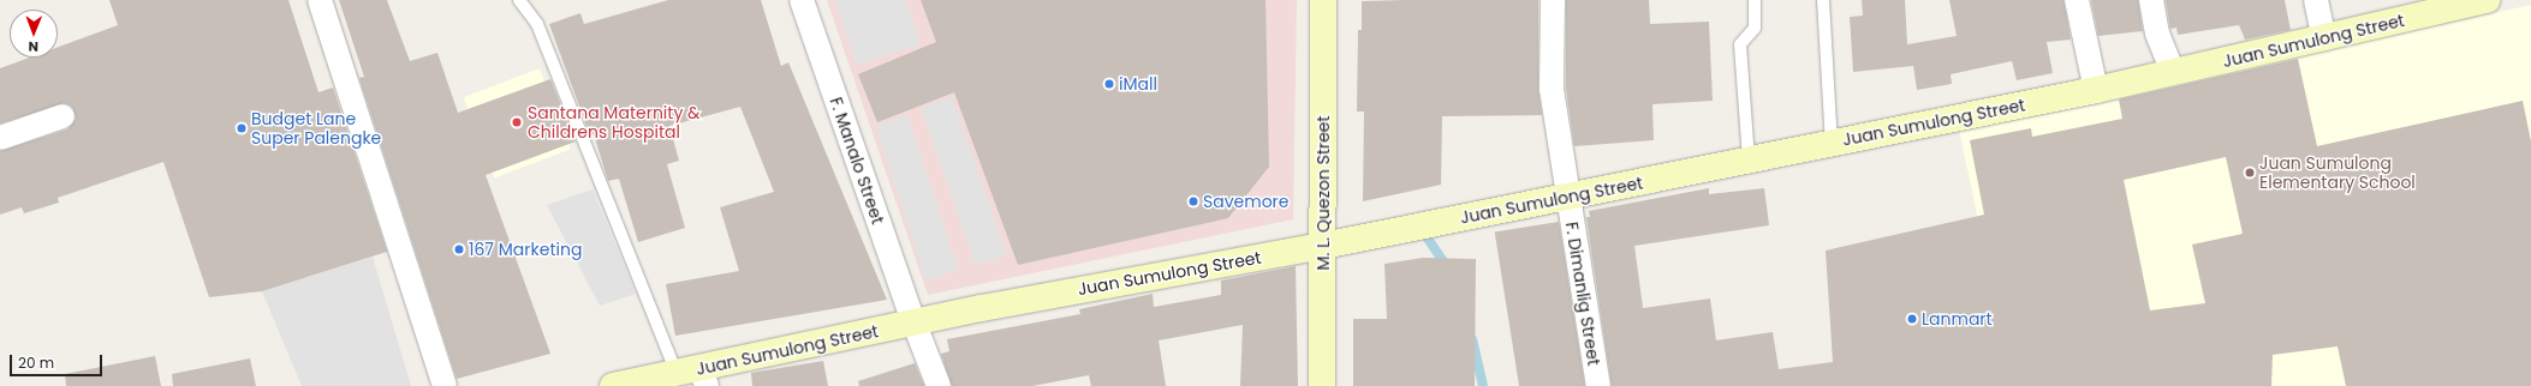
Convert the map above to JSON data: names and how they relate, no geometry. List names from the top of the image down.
{
  "streets": {
    "main road": ["Juan Sumulong Street", "M. L. Quezon Street"],
    "street": ["F. Manalo Street", "F. Dimanlig Street"]
  },
  "crossings": [
    ["Juan Sumulong Street", "F. Manalo Street"],
    ["Juan Sumulong Street", "M. L. Quezon Street"],
    ["Juan Sumulong Street", "F. Dimanlig Street"]
  ],
  "places": [
    "iMall",
    "Santana Maternity & Childrens Hospital",
    "Budget Lane Super Palengke",
    "Juan Sumulong Elementary School",
    "Savemore",
    "167 Marketing",
    "Lanmart"
  ],
  "scale_bar": "20 m",
  "north": "bottom"
}
